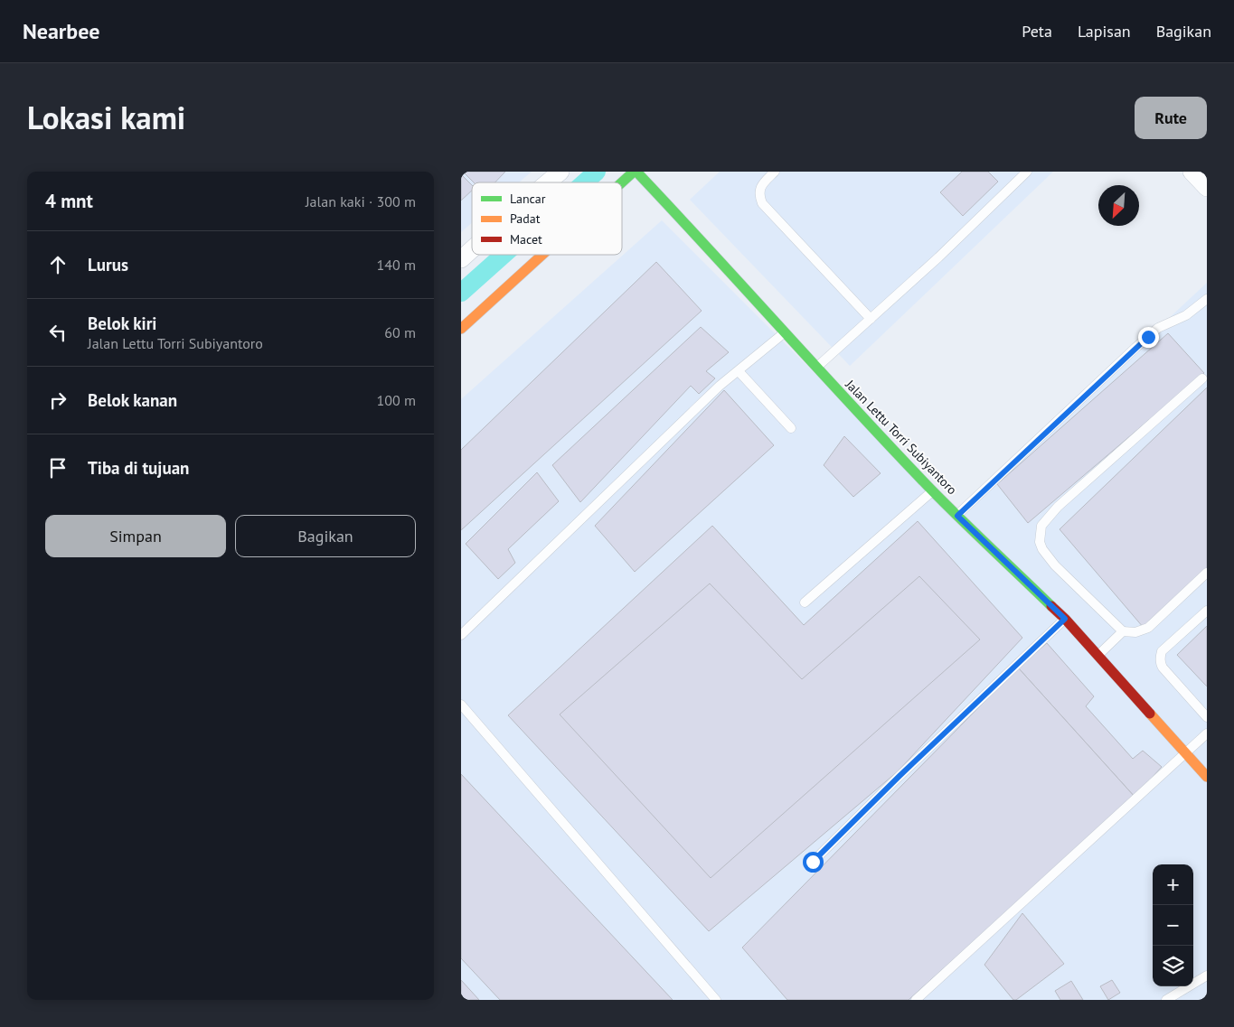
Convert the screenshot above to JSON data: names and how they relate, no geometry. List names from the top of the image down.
{
  "streets": {
    "main road": ["Jalan Lettu Torri Subiyantoro"]
  },
  "legend": ["Lancar", "Padat", "Macet"],
  "north": "bottom left",
  "page": {
    "header": "Nearbee",
    "nav": ["Peta", "Lapisan", "Bagikan"],
    "title": "Lokasi kami",
    "buttons": [
      "Rute",
      ["Simpan", "Bagikan"]
    ],
    "heading": ["4 mnt", "Jalan kaki · 300 m"],
    "list": [
      ["Lurus", "140 m"],
      ["Belok kiri", "Jalan Lettu Torri Subiyantoro", "60 m"],
      ["Belok kanan", "100 m"],
      "Tiba di tujuan"
    ],
    "map_buttons": ["+", "−"]
  }
}
